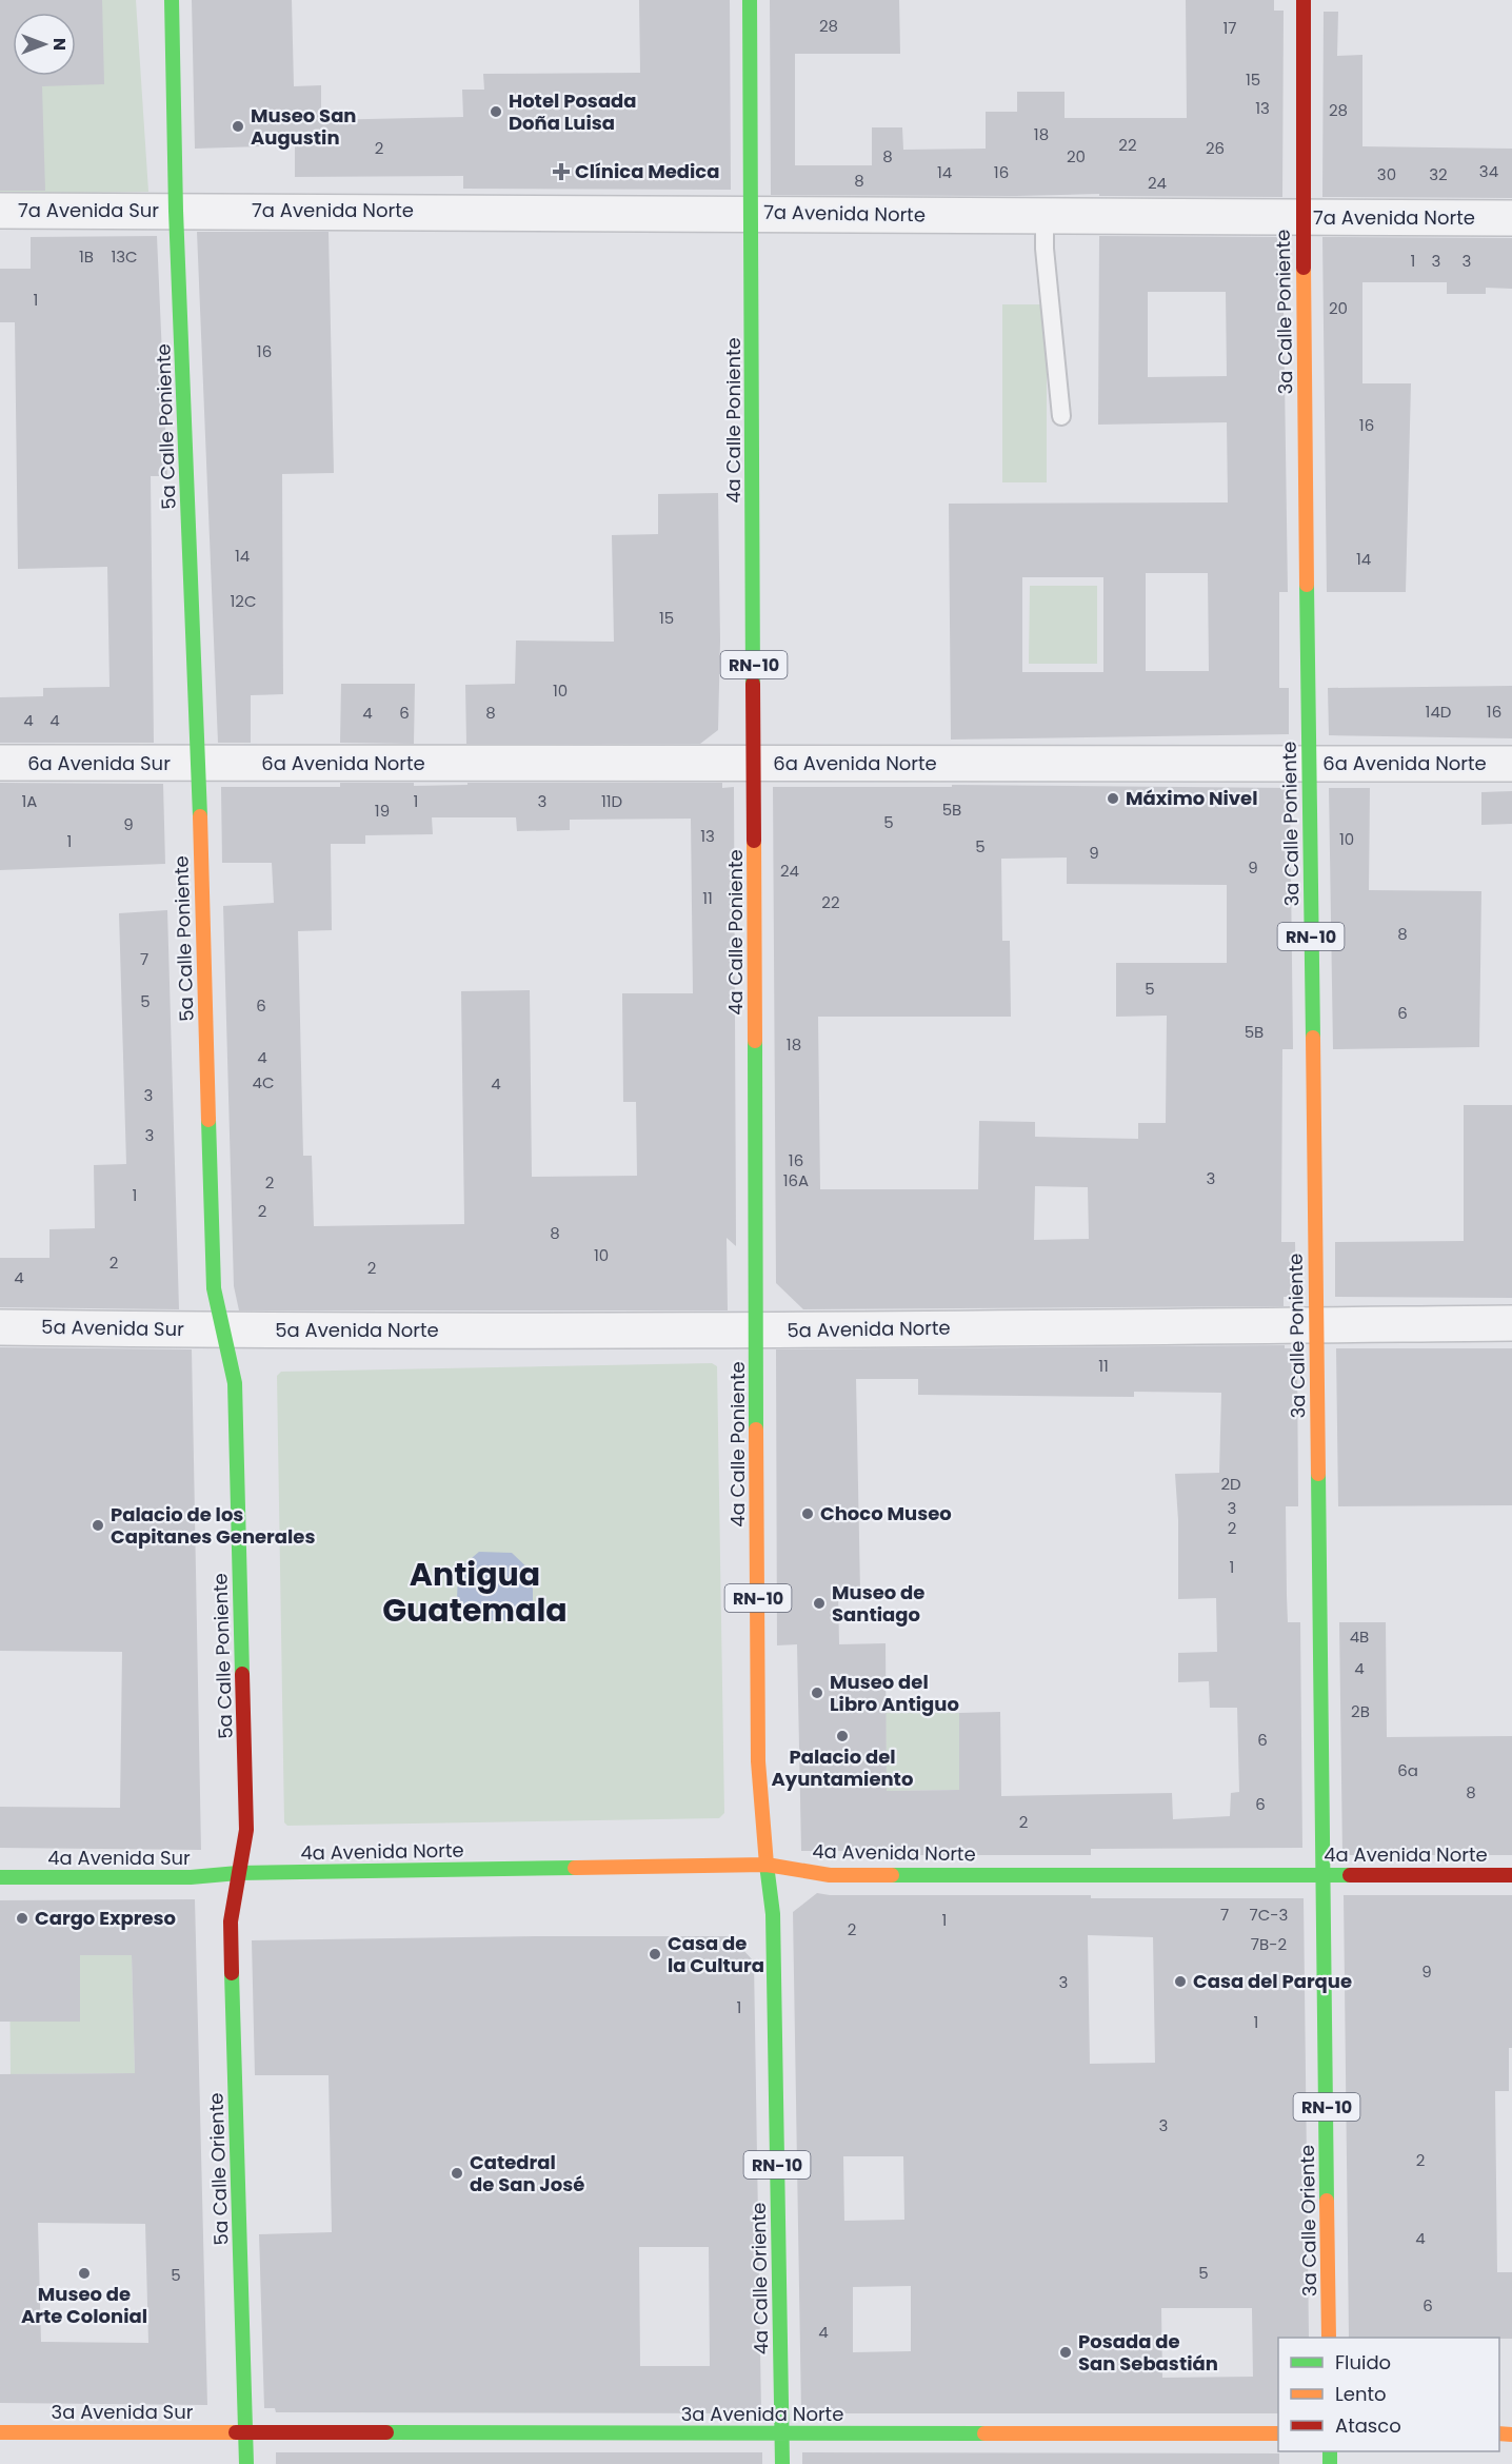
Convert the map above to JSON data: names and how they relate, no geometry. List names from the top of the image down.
{
  "streets": {
    "main road": [
      "3a Calle Poniente",
      "4a Calle Poniente",
      "5a Calle Poniente",
      "RN-10",
      "4a Avenida Norte",
      "4a Avenida Sur",
      "5a Calle Oriente",
      "3a Calle Oriente",
      "4a Calle Oriente",
      "3a Avenida Sur",
      "3a Avenida Norte"
    ],
    "street": [
      "7a Avenida Sur",
      "7a Avenida Norte",
      "6a Avenida Sur",
      "6a Avenida Norte",
      "5a Avenida Sur",
      "5a Avenida Norte"
    ]
  },
  "crossings": [
    ["7a Avenida Sur", "7a Avenida Norte"],
    ["7a Avenida Sur", "5a Calle Poniente"],
    ["7a Avenida Norte", "3a Calle Poniente"],
    ["7a Avenida Norte", "4a Calle Poniente"],
    ["7a Avenida Norte", "5a Calle Poniente"],
    ["3a Calle Poniente", "6a Avenida Norte"],
    ["3a Calle Poniente", "5a Avenida Norte"],
    ["3a Calle Poniente", "4a Avenida Norte"],
    ["3a Calle Poniente", "3a Calle Oriente"],
    ["4a Calle Poniente", "6a Avenida Norte"],
    ["4a Calle Poniente", "5a Avenida Norte"],
    ["4a Calle Poniente", "4a Avenida Norte"],
    ["4a Calle Poniente", "4a Calle Oriente"],
    ["5a Calle Poniente", "6a Avenida Sur"],
    ["5a Calle Poniente", "6a Avenida Norte"],
    ["5a Calle Poniente", "5a Avenida Sur"],
    ["5a Calle Poniente", "5a Avenida Norte"],
    ["5a Calle Poniente", "4a Avenida Norte"],
    ["5a Calle Poniente", "4a Avenida Sur"],
    ["5a Calle Poniente", "5a Calle Oriente"],
    ["6a Avenida Sur", "6a Avenida Norte"],
    ["5a Avenida Sur", "5a Avenida Norte"],
    ["4a Avenida Norte", "4a Avenida Sur"],
    ["4a Avenida Norte", "5a Calle Oriente"],
    ["4a Avenida Norte", "3a Calle Oriente"],
    ["4a Avenida Norte", "4a Calle Oriente"],
    ["4a Avenida Sur", "5a Calle Oriente"],
    ["5a Calle Oriente", "3a Avenida Sur"],
    ["5a Calle Oriente", "3a Avenida Norte"],
    ["4a Calle Oriente", "3a Avenida Norte"],
    ["3a Avenida Sur", "3a Avenida Norte"]
  ],
  "districts": ["Antigua Guatemala"],
  "places": {
    "other": [
      "Hotel Posada Doña Luisa",
      "Museo San Augustin",
      "Máximo Nivel",
      "Choco Museo",
      "Palacio de los Capitanes Generales",
      "Museo de Santiago",
      "Museo del Libro Antiguo",
      "Palacio del Ayuntamiento",
      "Cargo Expreso",
      "Casa de la Cultura",
      "Casa del Parque",
      "Catedral de San José",
      "Museo de Arte Colonial",
      "Posada de San Sebastián"
    ],
    "health": ["Clínica Medica"]
  },
  "house_numbers": [
    "28",
    "17",
    "15",
    "13",
    "28",
    "18",
    "22",
    "2",
    "26",
    "8",
    "20",
    "34",
    "14",
    "16",
    "30",
    "32",
    "8",
    "24",
    "1B",
    "13C",
    "1",
    "3",
    "3",
    "1",
    "20",
    "16",
    "16",
    "14",
    "14",
    "12C",
    "15",
    "10",
    "14D",
    "16",
    "4",
    "6",
    "8",
    "4",
    "4",
    "1A",
    "1",
    "3",
    "11D",
    "5B",
    "19",
    "5",
    "9",
    "13",
    "10",
    "1",
    "5",
    "9",
    "9",
    "24",
    "11",
    "22",
    "8",
    "7",
    "5",
    "5",
    "6",
    "6",
    "5B",
    "18",
    "4",
    "4C",
    "4",
    "3",
    "3",
    "16",
    "3",
    "16A",
    "2",
    "1",
    "2",
    "8",
    "10",
    "2",
    "2",
    "4",
    "11",
    "2D",
    "3",
    "2",
    "1",
    "4B",
    "4",
    "2B",
    "6",
    "6a",
    "8",
    "6",
    "2",
    "7",
    "7C-3",
    "1",
    "2",
    "7B-2",
    "9",
    "3",
    "1",
    "1",
    "3",
    "2",
    "4",
    "5",
    "5",
    "6",
    "4"
  ],
  "legend": ["Fluido", "Lento", "Atasco"],
  "north": "right"
}
